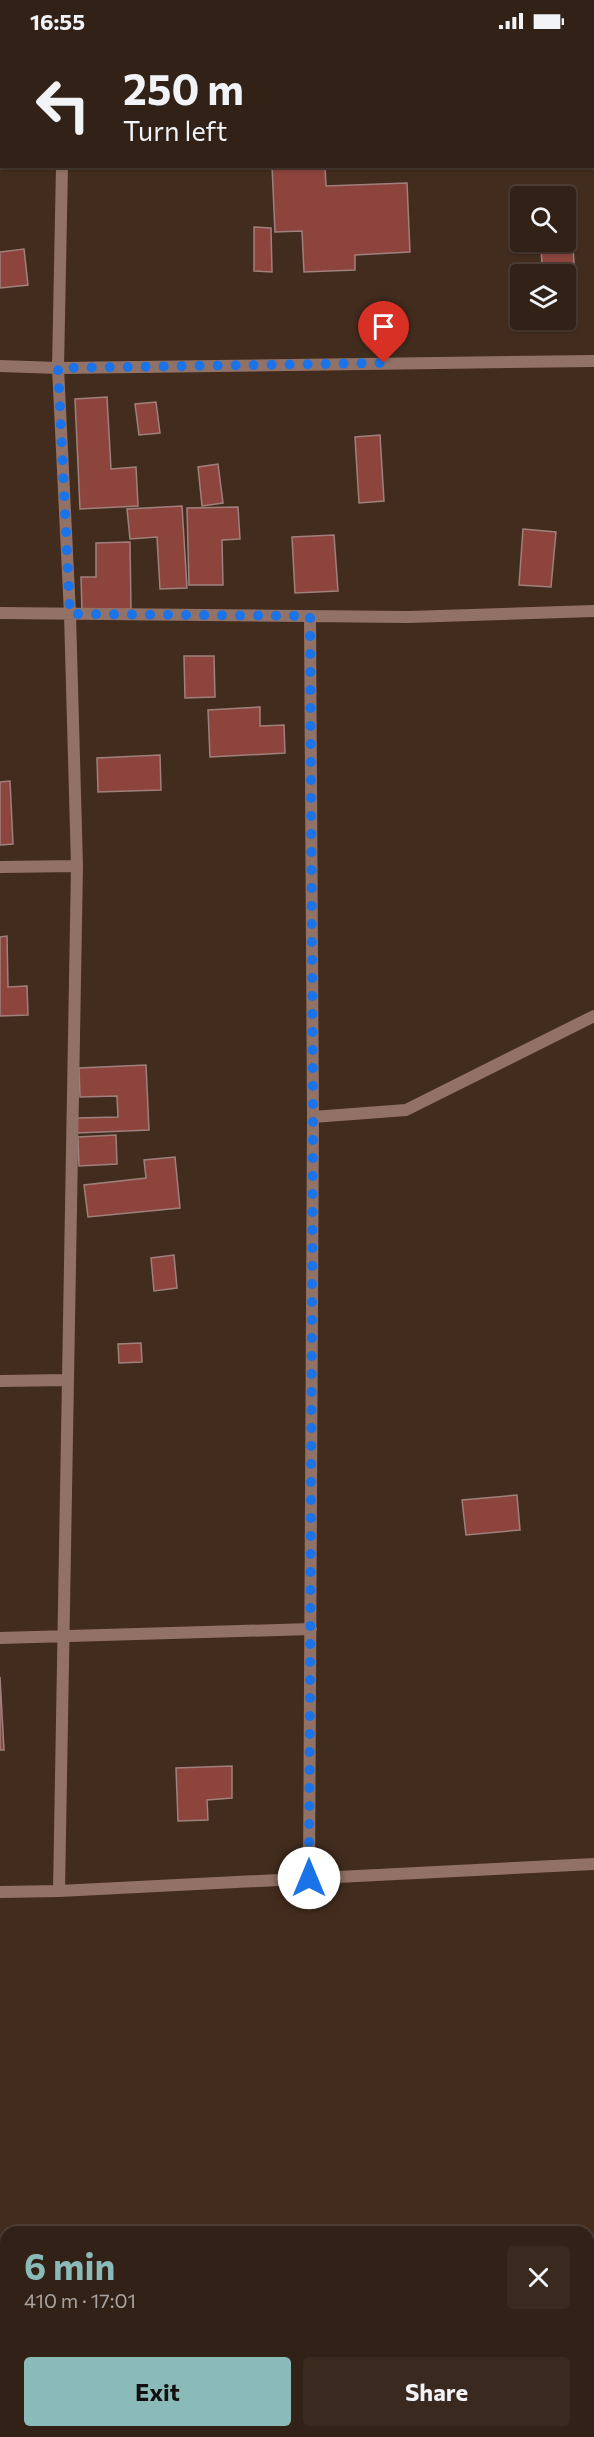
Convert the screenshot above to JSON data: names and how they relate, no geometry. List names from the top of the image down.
{
  "page": {
    "status": "16:55",
    "turn": ["250 m", "Turn left"],
    "heading": ["6 min", "410 m · 17:01"],
    "buttons": ["Exit", "Share"]
  }
}
